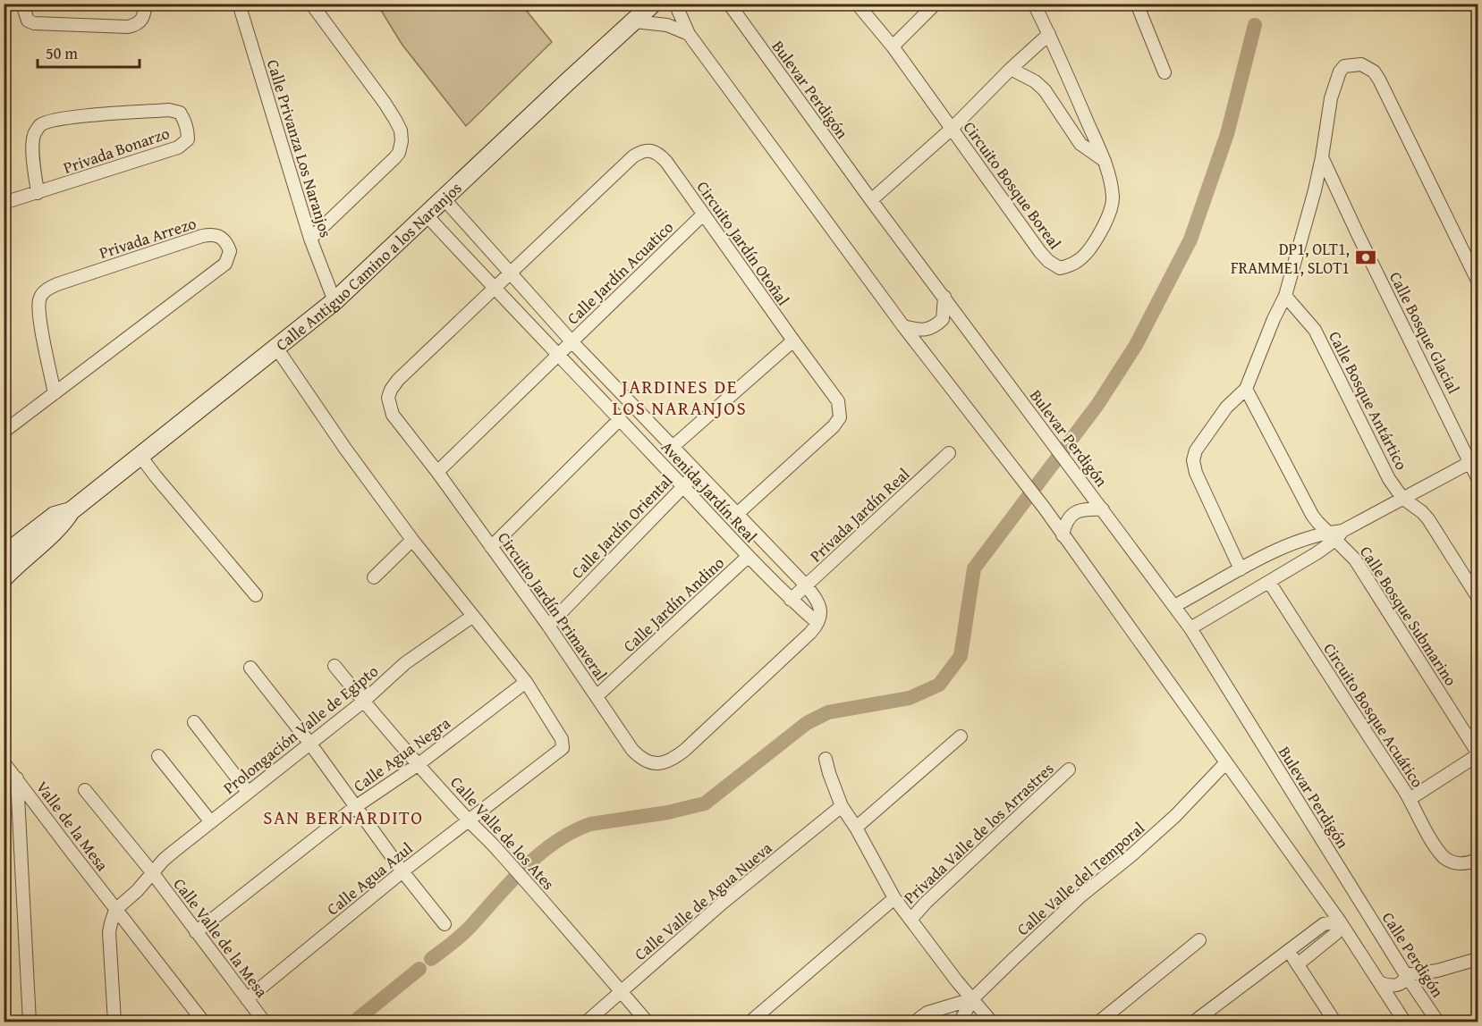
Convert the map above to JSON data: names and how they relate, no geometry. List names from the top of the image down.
{
  "streets": {
    "street": [
      "Bulevar Perdigón",
      "Calle Privanza Los Naranjos",
      "Privada Bonarzo",
      "Circuito Bosque Boreal",
      "Privada Arrezo",
      "Circuito Jardín Otoñal",
      "Calle Antiguo Camino a los Naranjos",
      "Calle Jardín Acuatico",
      "Calle Bosque Glacial",
      "Calle Bosque Antártico",
      "Avenida Jardín Real",
      "Privada Jardín Real",
      "Calle Jardín Oriental",
      "Calle Jardín Andino",
      "Circuito Jardín Primaveral",
      "Calle Bosque Submarino",
      "Circuito Bosque Acuático",
      "Prolongación Valle de Egipto",
      "Calle Agua Negra",
      "Valle de la Mesa",
      "Calle Valle de los Ates",
      "Privada Valle de los Arrastres",
      "Calle Agua Azul",
      "Calle Valle del Temporal",
      "Calle Valle de Agua Nueva",
      "Calle Valle de la Mesa",
      "Calle Perdigón"
    ]
  },
  "crossings": [
    ["Bulevar Perdigón", "Calle Perdigón"],
    ["Calle Privanza Los Naranjos", "Calle Antiguo Camino a los Naranjos"],
    ["Circuito Jardín Otoñal", "Calle Jardín Acuatico"],
    ["Circuito Jardín Otoñal", "Avenida Jardín Real"],
    ["Circuito Jardín Otoñal", "Circuito Jardín Primaveral"],
    ["Calle Antiguo Camino a los Naranjos", "Avenida Jardín Real"],
    ["Calle Jardín Acuatico", "Avenida Jardín Real"],
    ["Calle Jardín Acuatico", "Circuito Jardín Primaveral"],
    ["Avenida Jardín Real", "Privada Jardín Real"],
    ["Avenida Jardín Real", "Calle Jardín Oriental"],
    ["Avenida Jardín Real", "Calle Jardín Andino"],
    ["Avenida Jardín Real", "Circuito Jardín Primaveral"],
    ["Calle Jardín Oriental", "Circuito Jardín Primaveral"],
    ["Calle Jardín Andino", "Circuito Jardín Primaveral"],
    ["Prolongación Valle de Egipto", "Valle de la Mesa"],
    ["Prolongación Valle de Egipto", "Calle Valle de los Ates"],
    ["Prolongación Valle de Egipto", "Calle Valle de la Mesa"],
    ["Calle Agua Negra", "Calle Valle de los Ates"],
    ["Calle Agua Negra", "Calle Agua Azul"],
    ["Calle Agua Negra", "Calle Valle de la Mesa"],
    ["Calle Valle de los Ates", "Calle Agua Azul"],
    ["Calle Valle de los Ates", "Calle Valle de Agua Nueva"],
    ["Calle Agua Azul", "Calle Valle de la Mesa"]
  ],
  "districts": ["JARDINES DE LOS NARANJOS", "SAN BERNARDITO"],
  "places": {
    "bank": ["DP1, OLT1, FRAMME1, SLOT1"]
  },
  "scale_bar": "50 m"
}
